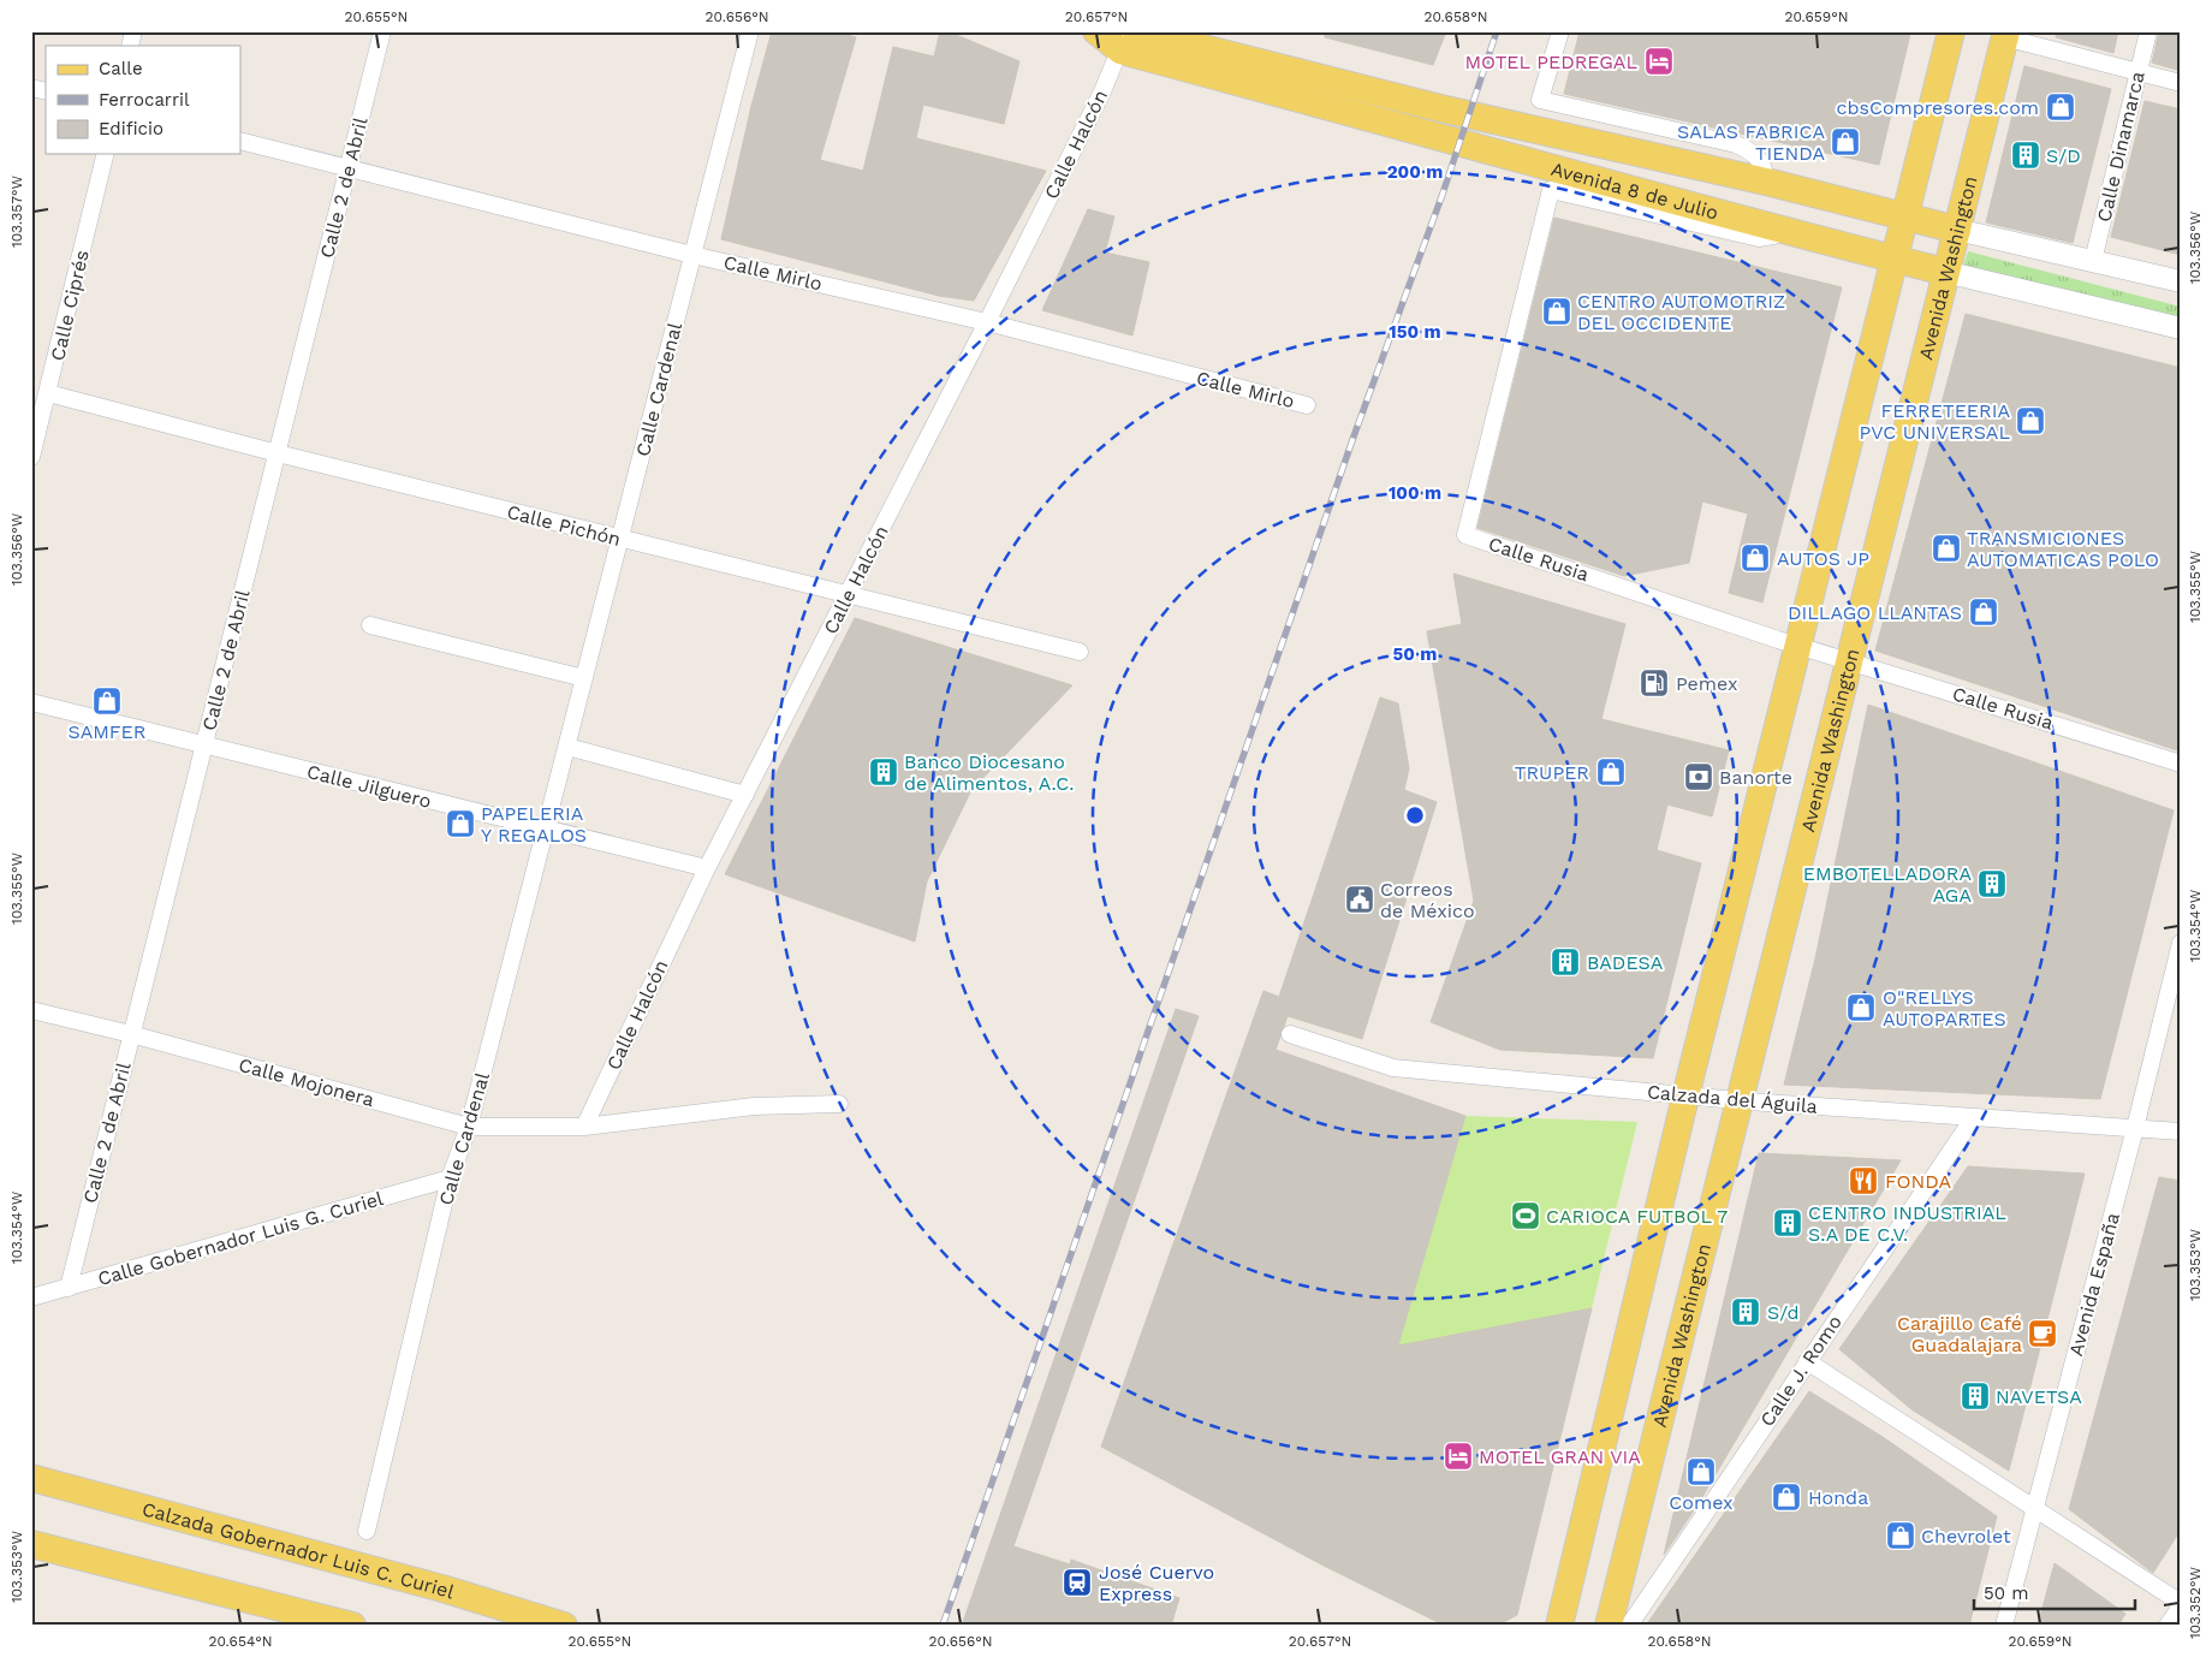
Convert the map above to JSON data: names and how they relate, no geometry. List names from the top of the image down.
{
  "streets": {
    "main road": ["Avenida 8 de Julio", "Avenida Washington", "Calzada Gobernador Luis C. Curiel"],
    "street": [
      "Calle Halcón",
      "Calle Dinamarca",
      "Calle 2 de Abril",
      "Calle Mirlo",
      "Calle Ciprés",
      "Calle Cardenal",
      "Calle Pichón",
      "Calle Rusia",
      "Calle Jilguero",
      "Calle Mojonera",
      "Calzada del Águila",
      "Calle Gobernador Luis G. Curiel",
      "Avenida España",
      "Calle J. Romo"
    ]
  },
  "crossings": [
    ["Calle Halcón", "Avenida 8 de Julio"],
    ["Calle Halcón", "Calle Mirlo"],
    ["Calle Halcón", "Calle Pichón"],
    ["Calle Halcón", "Calle Jilguero"],
    ["Calle Halcón", "Calle Mojonera"],
    ["Calle Dinamarca", "Avenida 8 de Julio"],
    ["Calle 2 de Abril", "Calle Mirlo"],
    ["Calle 2 de Abril", "Calle Pichón"],
    ["Calle 2 de Abril", "Calle Jilguero"],
    ["Calle 2 de Abril", "Calle Mojonera"],
    ["Calle 2 de Abril", "Calle Gobernador Luis G. Curiel"],
    ["Avenida 8 de Julio", "Avenida Washington"],
    ["Avenida 8 de Julio", "Calle Rusia"],
    ["Avenida Washington", "Calle Rusia"],
    ["Avenida Washington", "Calzada del Águila"],
    ["Calle Mirlo", "Calle Cardenal"],
    ["Calle Ciprés", "Calle Pichón"],
    ["Calle Cardenal", "Calle Pichón"],
    ["Calle Cardenal", "Calle Jilguero"],
    ["Calle Cardenal", "Calle Mojonera"],
    ["Calle Cardenal", "Calle Gobernador Luis G. Curiel"],
    ["Calzada del Águila", "Avenida España"],
    ["Calzada del Águila", "Calle J. Romo"]
  ],
  "places": {
    "hotel": ["MOTEL PEDREGAL", "MOTEL GRAN VIA"],
    "shop": [
      "cbsCompresores.com",
      "SALAS FABRICA TIENDA",
      "CENTRO AUTOMOTRIZ DEL OCCIDENTE",
      "FERRETEERIA PVC UNIVERSAL",
      "TRANSMICIONES AUTOMATICAS POLO",
      "AUTOS JP",
      "DILLAGO LLANTAS",
      "SAMFER",
      "TRUPER",
      "PAPELERIA Y REGALOS",
      "O\"RELLYS AUTOPARTES",
      "Comex",
      "Honda",
      "Chevrolet"
    ],
    "building": [
      "S/D",
      "Banco Diocesano de Alimentos, A.C.",
      "EMBOTELLADORA AGA",
      "BADESA",
      "CENTRO INDUSTRIAL S.A DE C.V.",
      "S/d",
      "NAVETSA"
    ],
    "fuel station": ["Pemex"],
    "bank": ["Banorte"],
    "public building": ["Correos de México"],
    "restaurant": ["FONDA"],
    "sports": ["CARIOCA FUTBOL 7"],
    "cafe": ["Carajillo Café Guadalajara"],
    "station": ["José Cuervo Express"]
  },
  "legend": ["Calle", "Ferrocarril", "Edificio"],
  "scale_bar": "50 m",
  "coordinates": [
    "20.655°N",
    "20.656°N",
    "20.657°N",
    "20.658°N",
    "20.659°N",
    "103.357°W",
    "103.356°W",
    "103.355°W",
    "103.354°W",
    "103.353°W",
    "103.352°W",
    "20.654°N"
  ],
  "rings": [
    "200 m",
    "150 m",
    "100 m",
    "50 m"
  ]
}
